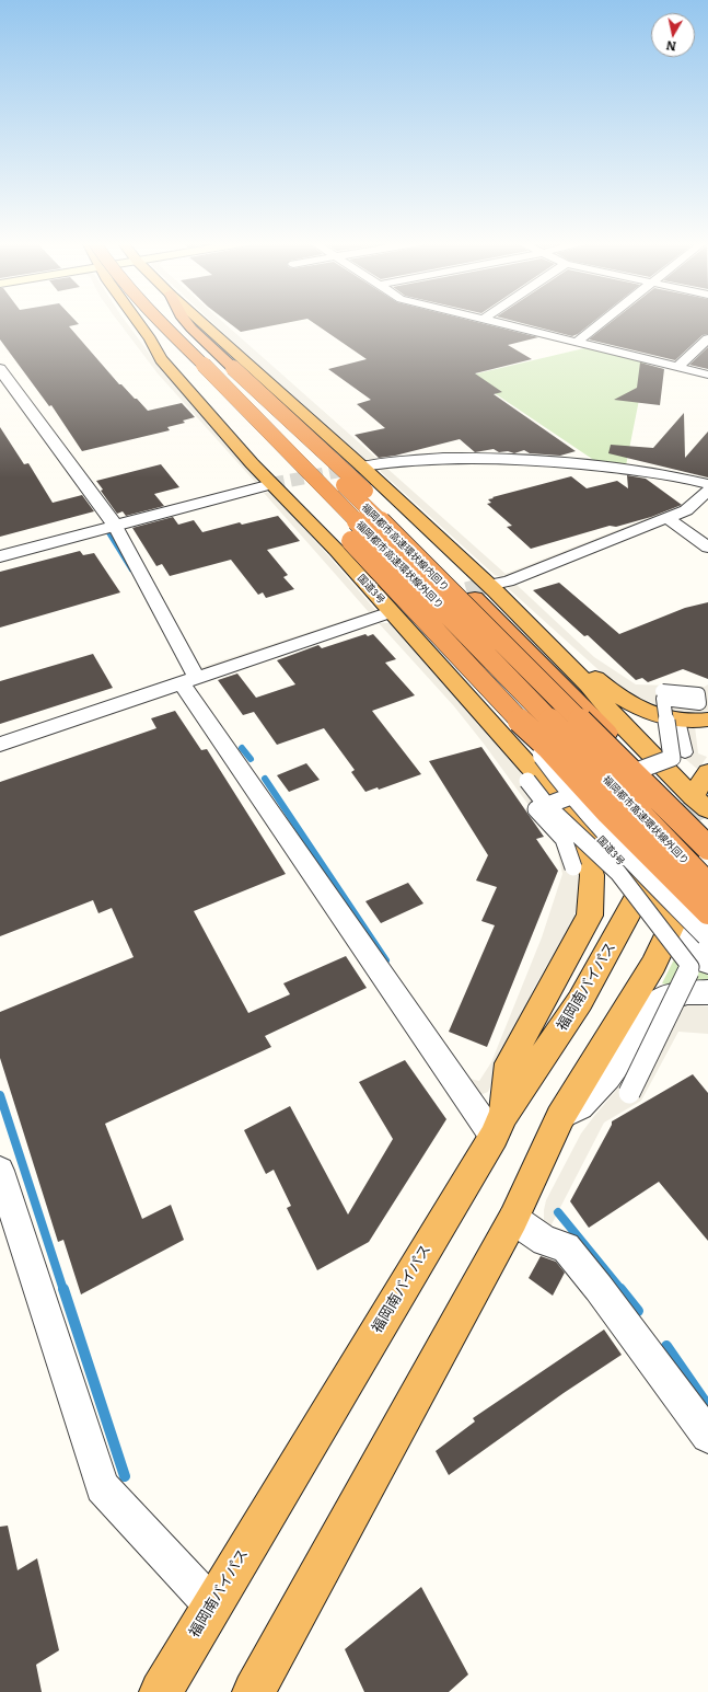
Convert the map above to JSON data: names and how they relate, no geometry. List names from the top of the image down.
{
  "streets": {
    "highway": [
      "福岡都市高速環状線内回り",
      "福岡都市高速環状線外回り",
      "国道3号",
      "福岡南バイパス"
    ]
  },
  "crossings": [
    ["国道3号", "福岡南バイパス"]
  ],
  "north": "bottom"
}
